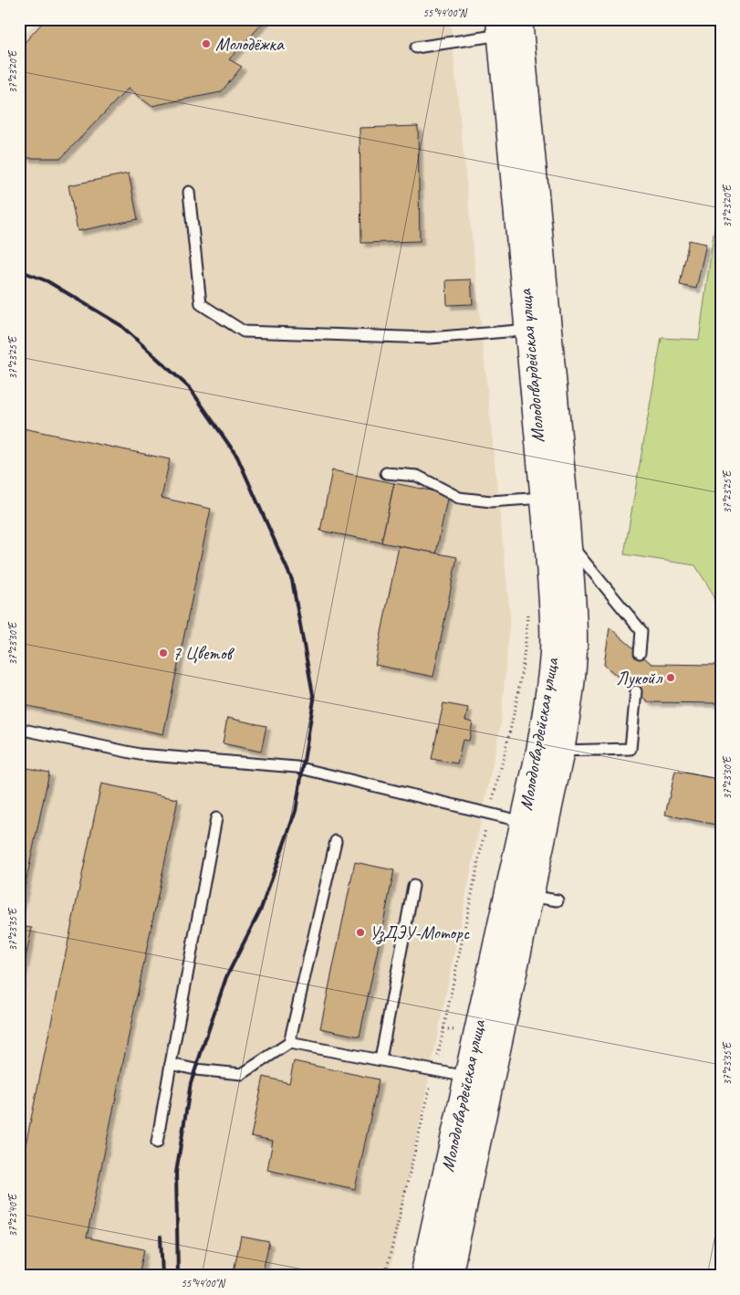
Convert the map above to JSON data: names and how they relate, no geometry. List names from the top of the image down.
{
  "streets": {
    "main road": ["Молодогвардейская улица"]
  },
  "places": [
    "Молодёжка",
    "7 Цветов",
    "Лукойл",
    "УзДЭУ-Моторс"
  ],
  "coordinates": [
    "55°44'00\"N",
    "37°23'20\"E",
    "37°23'25\"E",
    "37°23'30\"E",
    "37°23'35\"E",
    "37°23'40\"E"
  ]
}
